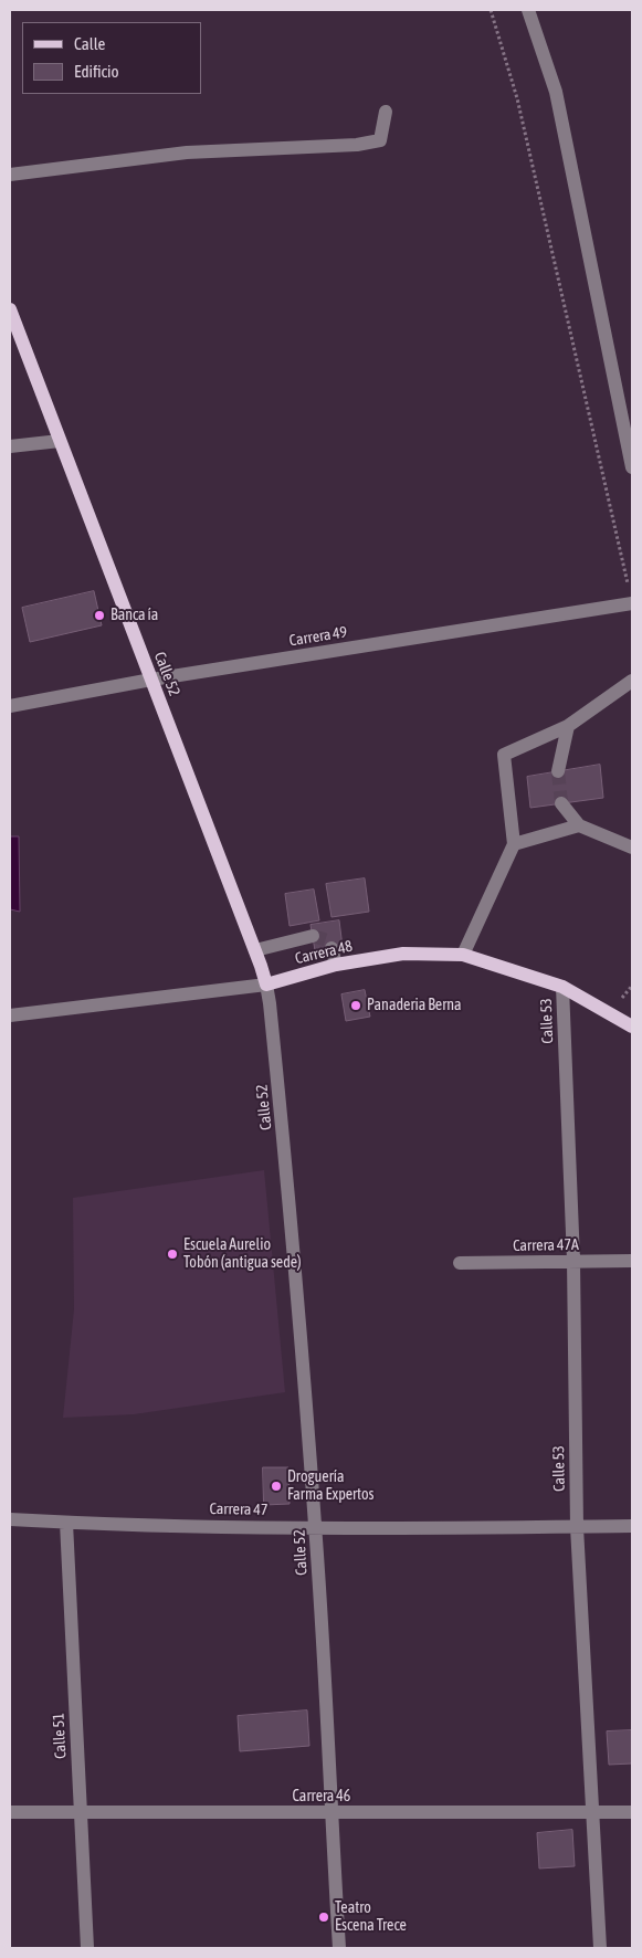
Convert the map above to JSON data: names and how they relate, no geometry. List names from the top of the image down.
{
  "streets": {
    "main road": ["Calle 52", "Carrera 48"],
    "street": [
      "Carrera 49",
      "Calle 53",
      "Carrera 47A",
      "Carrera 47",
      "Calle 51",
      "Carrera 46"
    ]
  },
  "crossings": [
    ["Carrera 49", "Calle 52"],
    ["Calle 52", "Carrera 48"],
    ["Calle 52", "Carrera 47"],
    ["Calle 52", "Carrera 46"],
    ["Carrera 48", "Calle 53"],
    ["Calle 53", "Carrera 47A"],
    ["Calle 53", "Carrera 47"],
    ["Calle 53", "Carrera 46"],
    ["Carrera 47", "Calle 51"],
    ["Calle 51", "Carrera 46"]
  ],
  "places": [
    "Banca ía",
    "Panaderia Berna",
    "Escuela Aurelio Tobón (antigua sede)",
    "Droguería Farma Expertos",
    "Teatro Escena Trece"
  ],
  "legend": ["Calle", "Edificio"]
}
